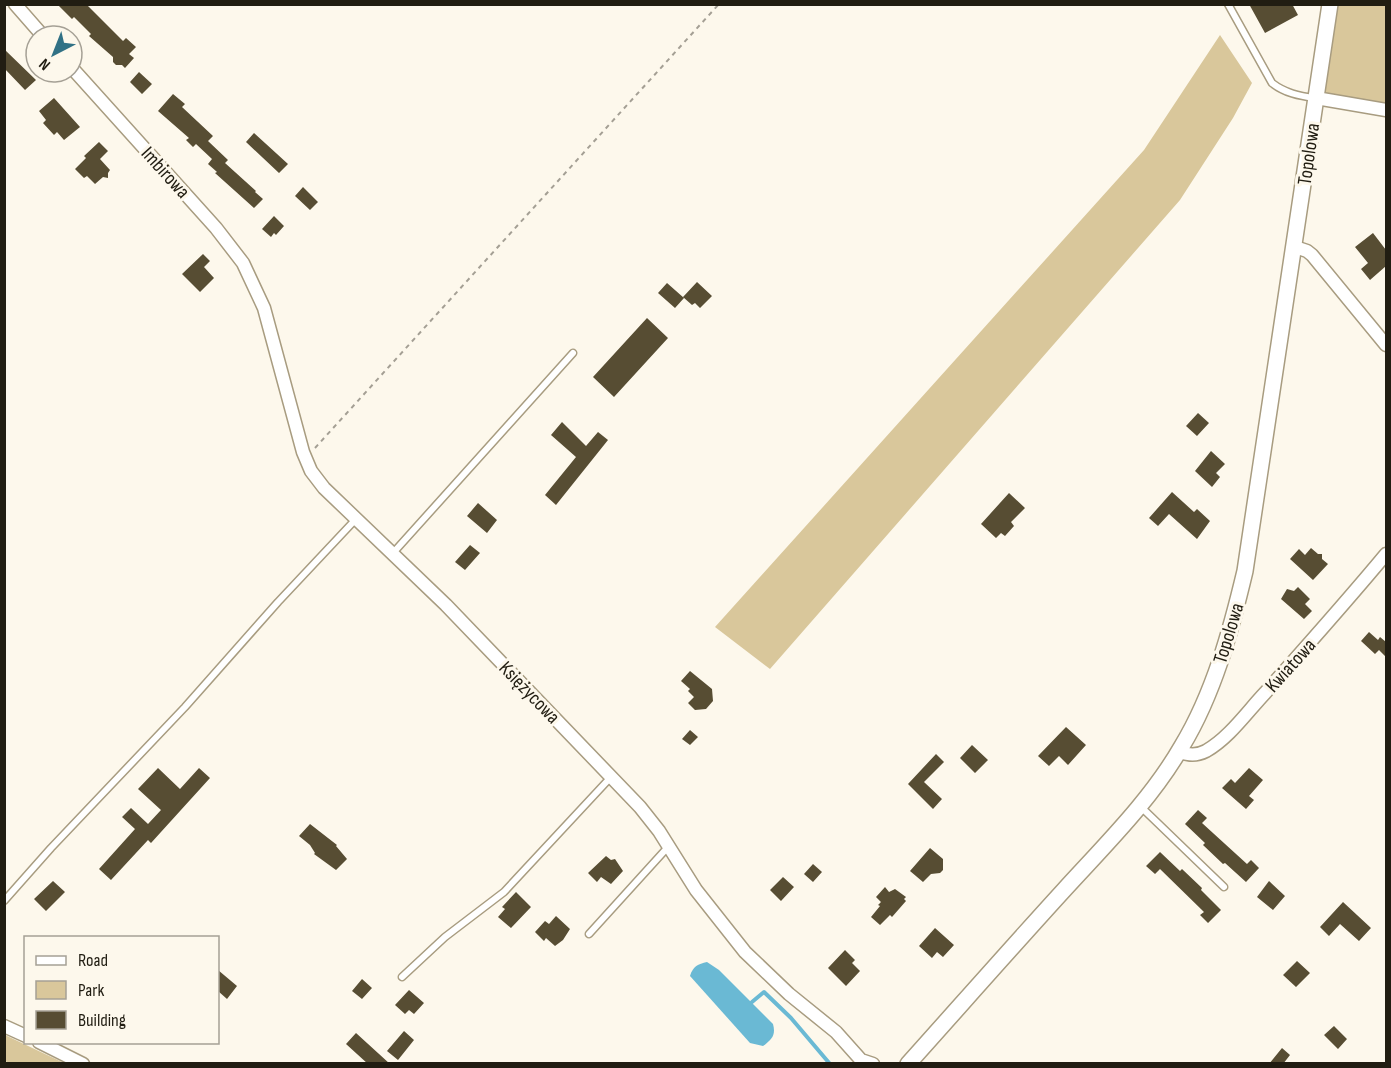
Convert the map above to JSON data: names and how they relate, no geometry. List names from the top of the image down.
{
  "streets": {
    "street": [
      "Topolowa",
      "Imbirowa",
      "Kwiatowa",
      "Księżycowa"
    ]
  },
  "crossings": [
    ["Topolowa", "Kwiatowa"],
    ["Imbirowa", "Księżycowa"]
  ],
  "legend": ["Road", "Park", "Building"],
  "north": "bottom left"
}
